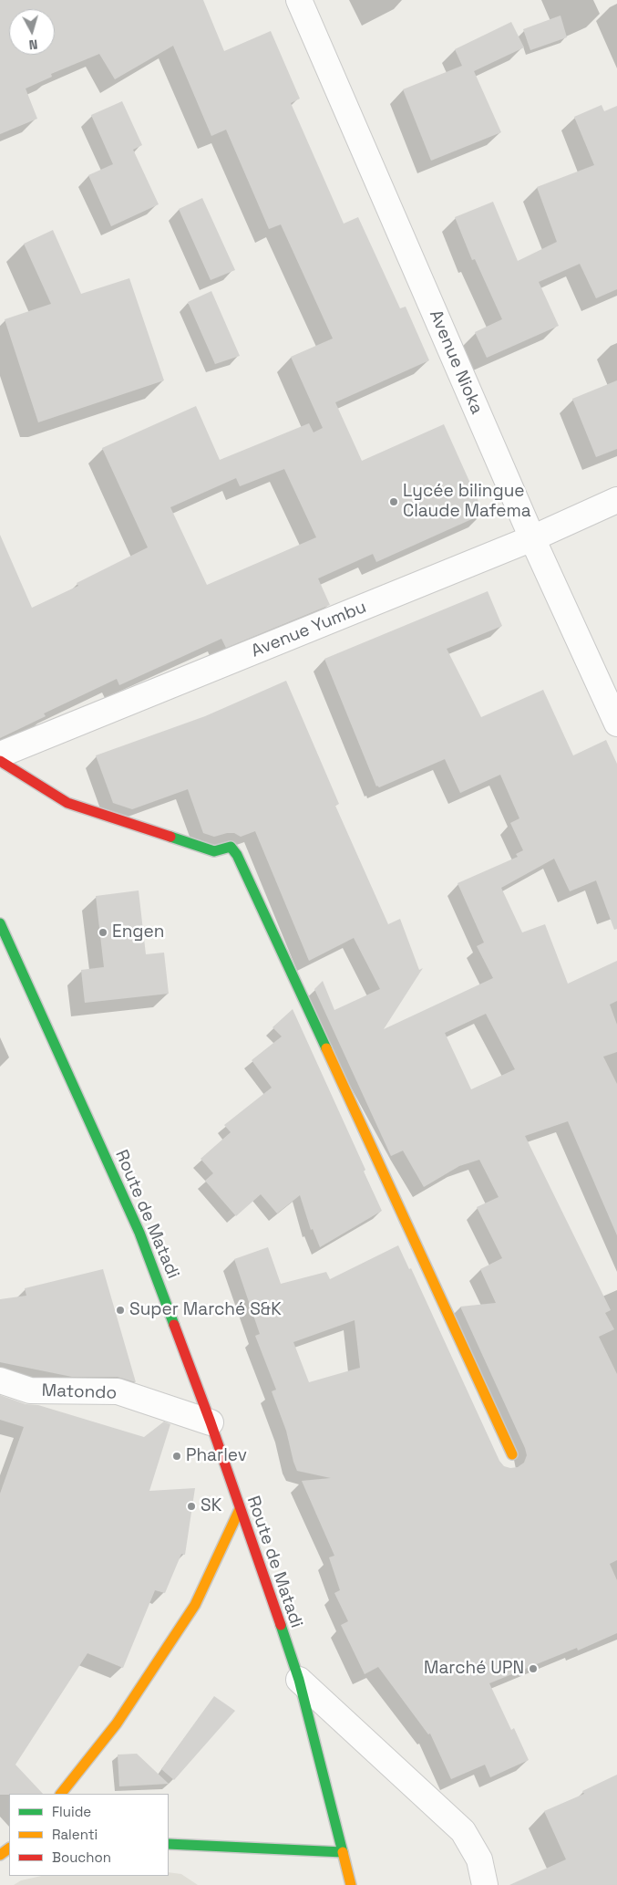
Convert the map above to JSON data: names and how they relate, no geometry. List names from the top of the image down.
{
  "streets": {
    "main road": ["Route de Matadi"],
    "street": ["Avenue Nioka", "Avenue Yumbu", "Matondo"]
  },
  "crossings": [
    ["Avenue Nioka", "Avenue Yumbu"],
    ["Route de Matadi", "Matondo"]
  ],
  "places": [
    "Lycée bilingue Claude Mafema",
    "Engen",
    "Super Marché S&K",
    "Pharlev",
    "SK",
    "Marché UPN"
  ],
  "legend": ["Fluide", "Ralenti", "Bouchon"],
  "north": "bottom"
}
